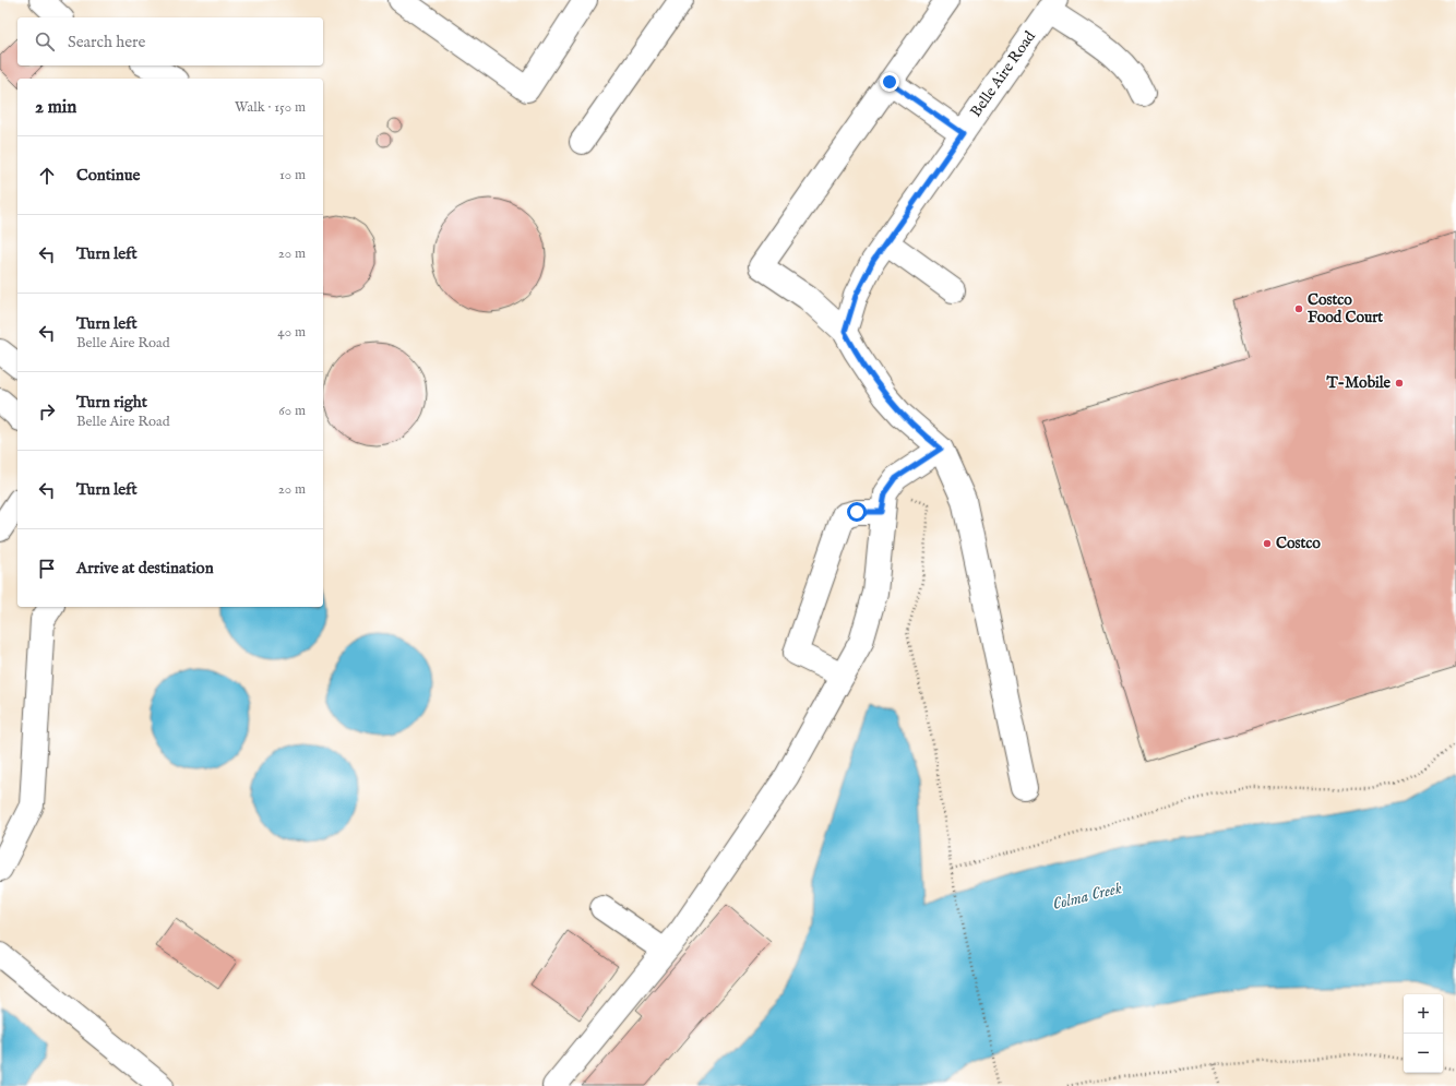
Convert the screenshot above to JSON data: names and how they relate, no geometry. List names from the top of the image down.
{
  "streets": {
    "street": ["Belle Aire Road"]
  },
  "water": ["Colma Creek"],
  "places": ["Costco Food Court", "T-Mobile", "Costco"],
  "page": {
    "search": "Search here",
    "heading": ["2 min", "Walk · 150 m"],
    "list": [
      ["Continue", "10 m"],
      ["Turn left", "20 m"],
      ["Turn left", "Belle Aire Road", "40 m"],
      ["Turn right", "Belle Aire Road", "60 m"],
      ["Turn left", "20 m"],
      "Arrive at destination"
    ],
    "map_buttons": ["+", "−"]
  }
}
